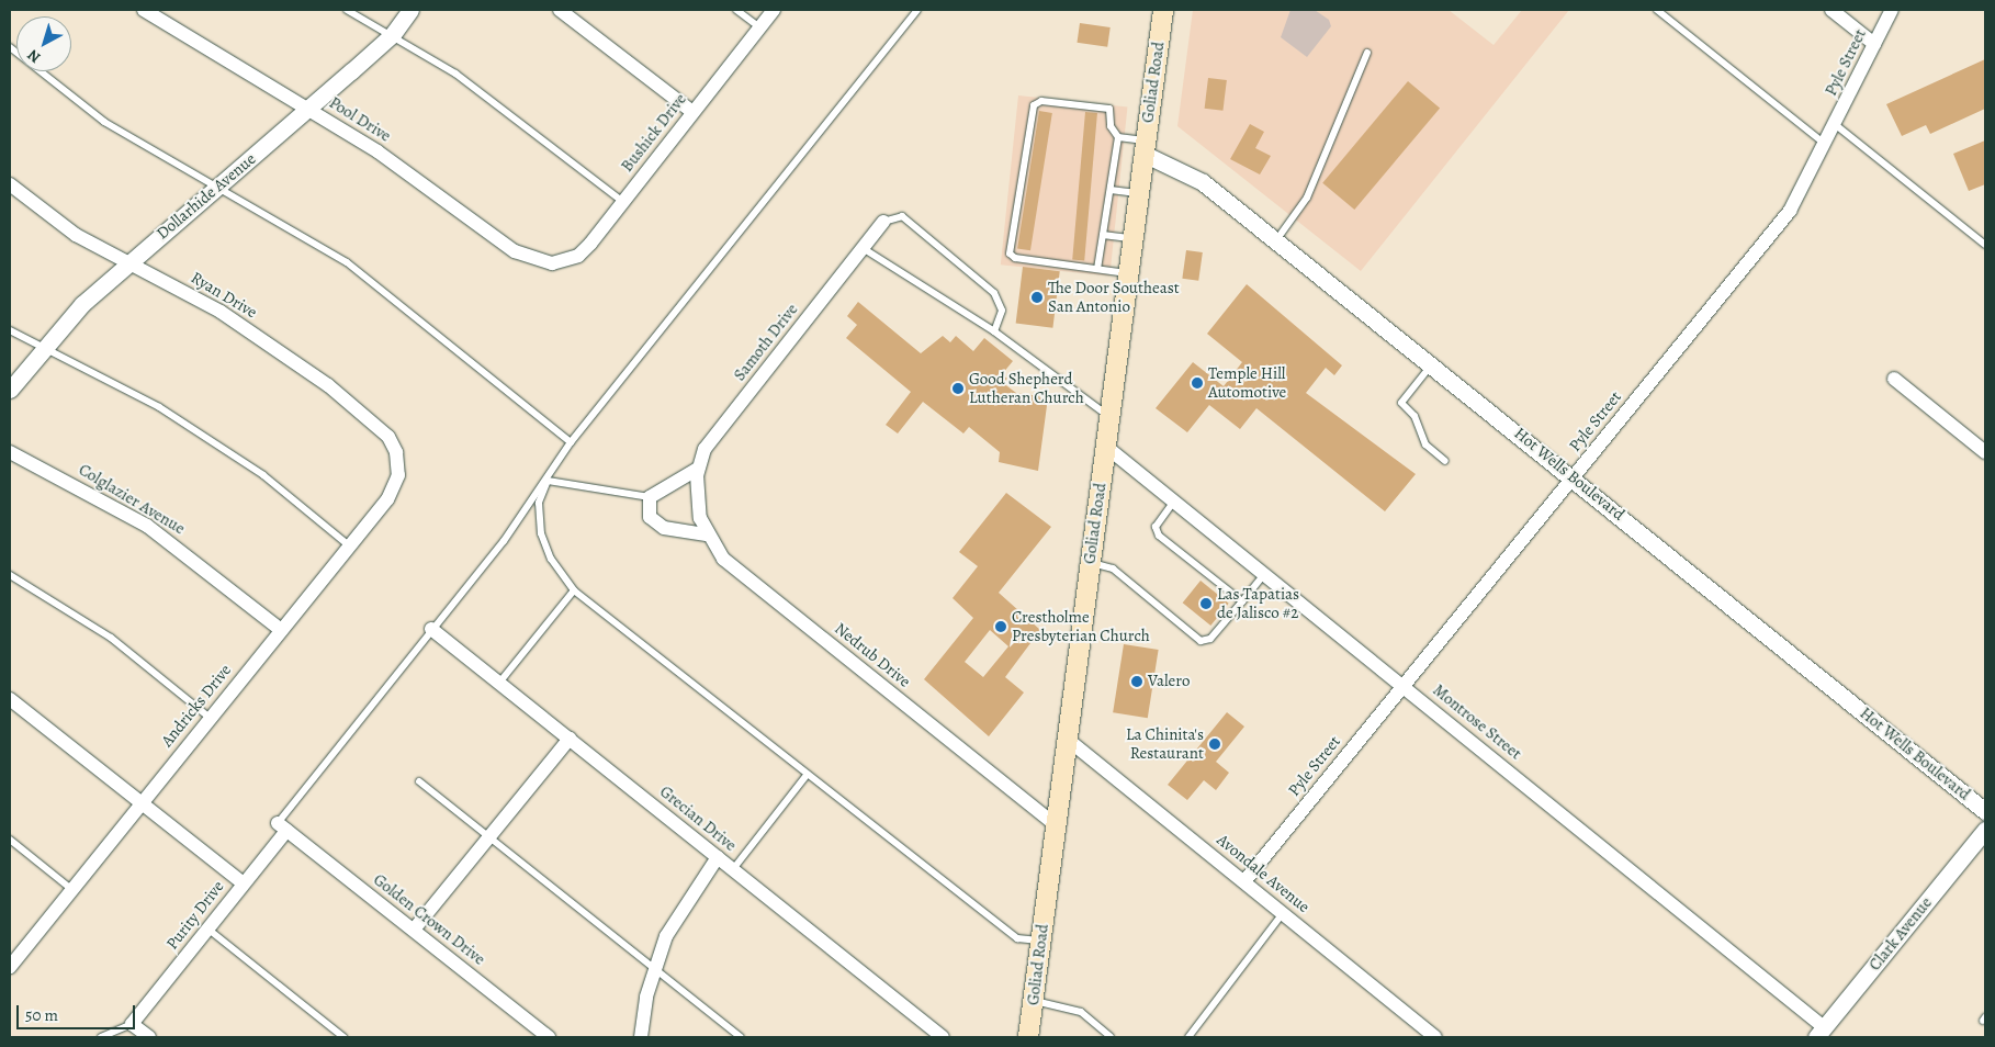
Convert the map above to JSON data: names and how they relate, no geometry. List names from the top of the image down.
{
  "streets": {
    "main road": ["Goliad Road"],
    "street": [
      "Pyle Street",
      "Pool Drive",
      "Bushick Drive",
      "Dollarhide Avenue",
      "Ryan Drive",
      "Samoth Drive",
      "Hot Wells Boulevard",
      "Colglazier Avenue",
      "Nedrub Drive",
      "Andricks Drive",
      "Montrose Street",
      "Grecian Drive",
      "Avondale Avenue",
      "Purity Drive",
      "Golden Crown Drive",
      "Clark Avenue"
    ]
  },
  "crossings": [
    ["Pyle Street", "Hot Wells Boulevard"],
    ["Pyle Street", "Montrose Street"],
    ["Pyle Street", "Avondale Avenue"],
    ["Goliad Road", "Hot Wells Boulevard"],
    ["Goliad Road", "Nedrub Drive"],
    ["Goliad Road", "Montrose Street"],
    ["Goliad Road", "Avondale Avenue"],
    ["Pool Drive", "Bushick Drive"],
    ["Pool Drive", "Dollarhide Avenue"],
    ["Dollarhide Avenue", "Ryan Drive"],
    ["Ryan Drive", "Andricks Drive"],
    ["Samoth Drive", "Nedrub Drive"],
    ["Colglazier Avenue", "Andricks Drive"],
    ["Montrose Street", "Clark Avenue"],
    ["Purity Drive", "Golden Crown Drive"]
  ],
  "places": [
    "The Door Southeast San Antonio",
    "Temple Hill Automotive",
    "Good Shepherd Lutheran Church",
    "Las Tapatias de Jalisco #2",
    "Crestholme Presbyterian Church",
    "Valero",
    "La Chinita's Restaurant"
  ],
  "scale_bar": "50 m",
  "north": "bottom left"
}
